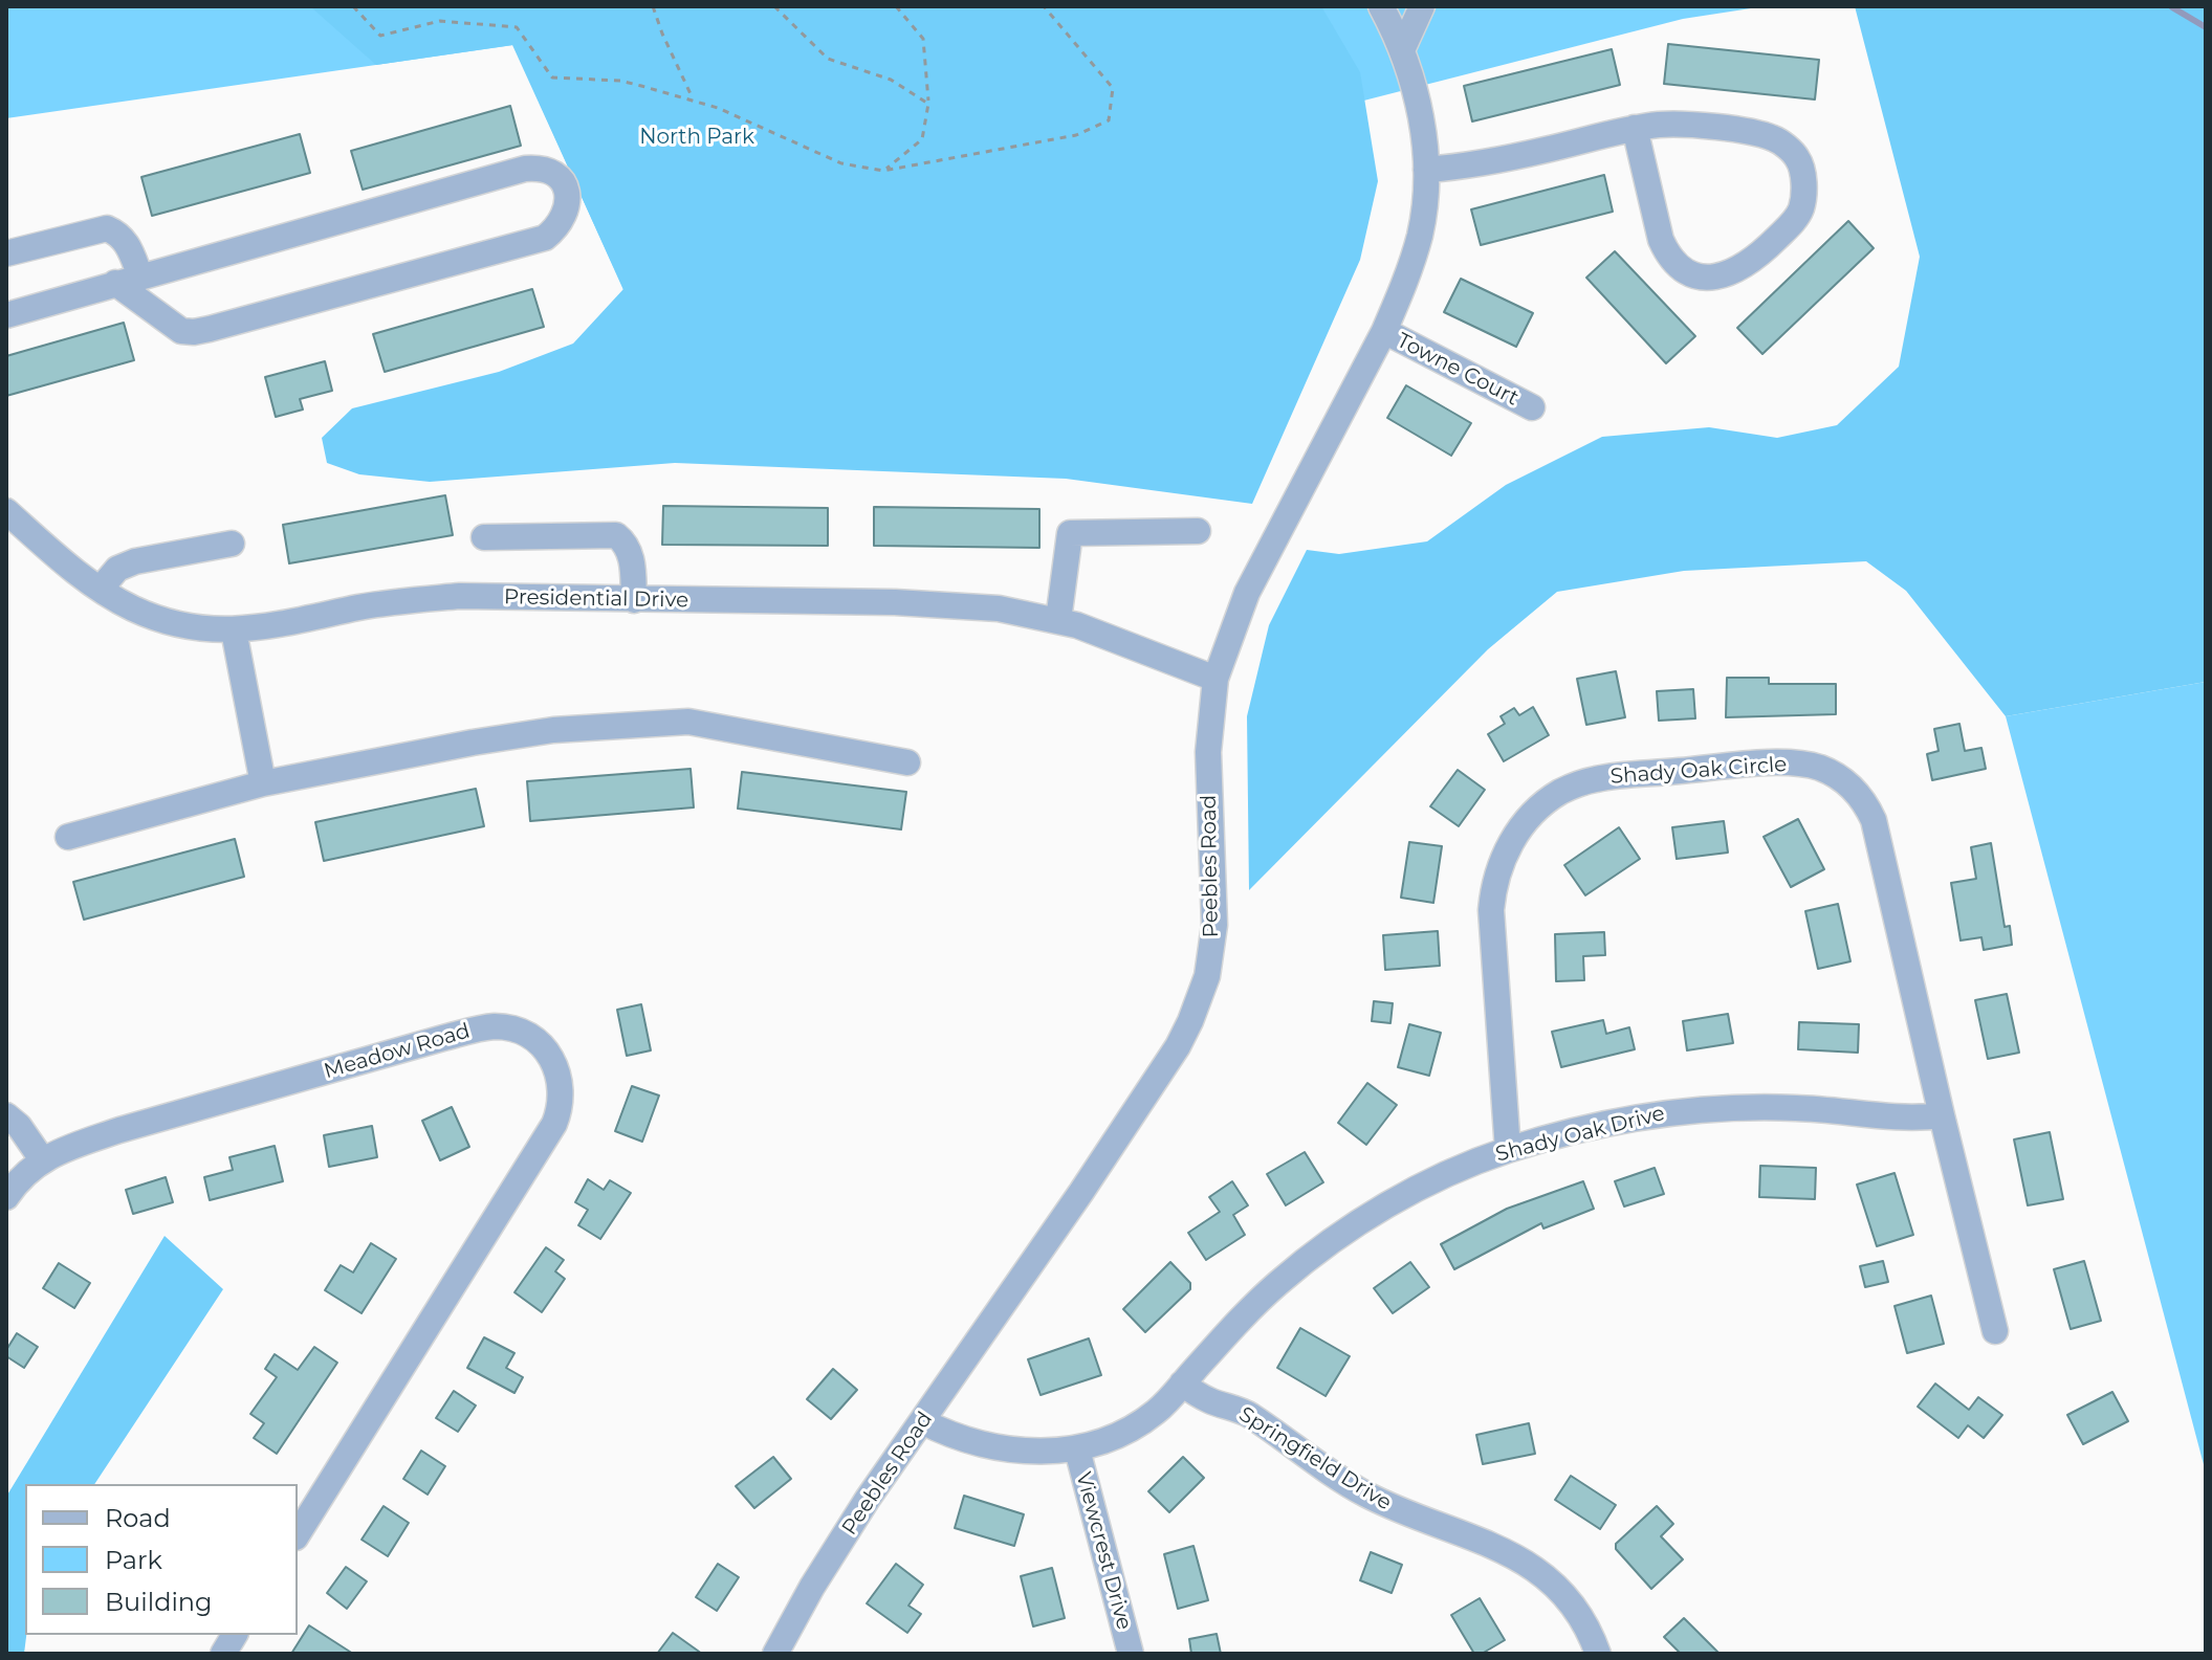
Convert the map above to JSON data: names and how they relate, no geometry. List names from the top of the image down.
{
  "streets": {
    "street": [
      "Towne Court",
      "Presidential Drive",
      "Shady Oak Circle",
      "Peebles Road",
      "Meadow Road",
      "Shady Oak Drive",
      "Springfield Drive",
      "Viewcrest Drive"
    ]
  },
  "crossings": [
    ["Towne Court", "Peebles Road"],
    ["Presidential Drive", "Peebles Road"],
    ["Shady Oak Circle", "Shady Oak Drive"],
    ["Peebles Road", "Shady Oak Drive"],
    ["Shady Oak Drive", "Springfield Drive"],
    ["Shady Oak Drive", "Viewcrest Drive"]
  ],
  "parks": ["North Park"],
  "legend": ["Road", "Park", "Building"]
}
